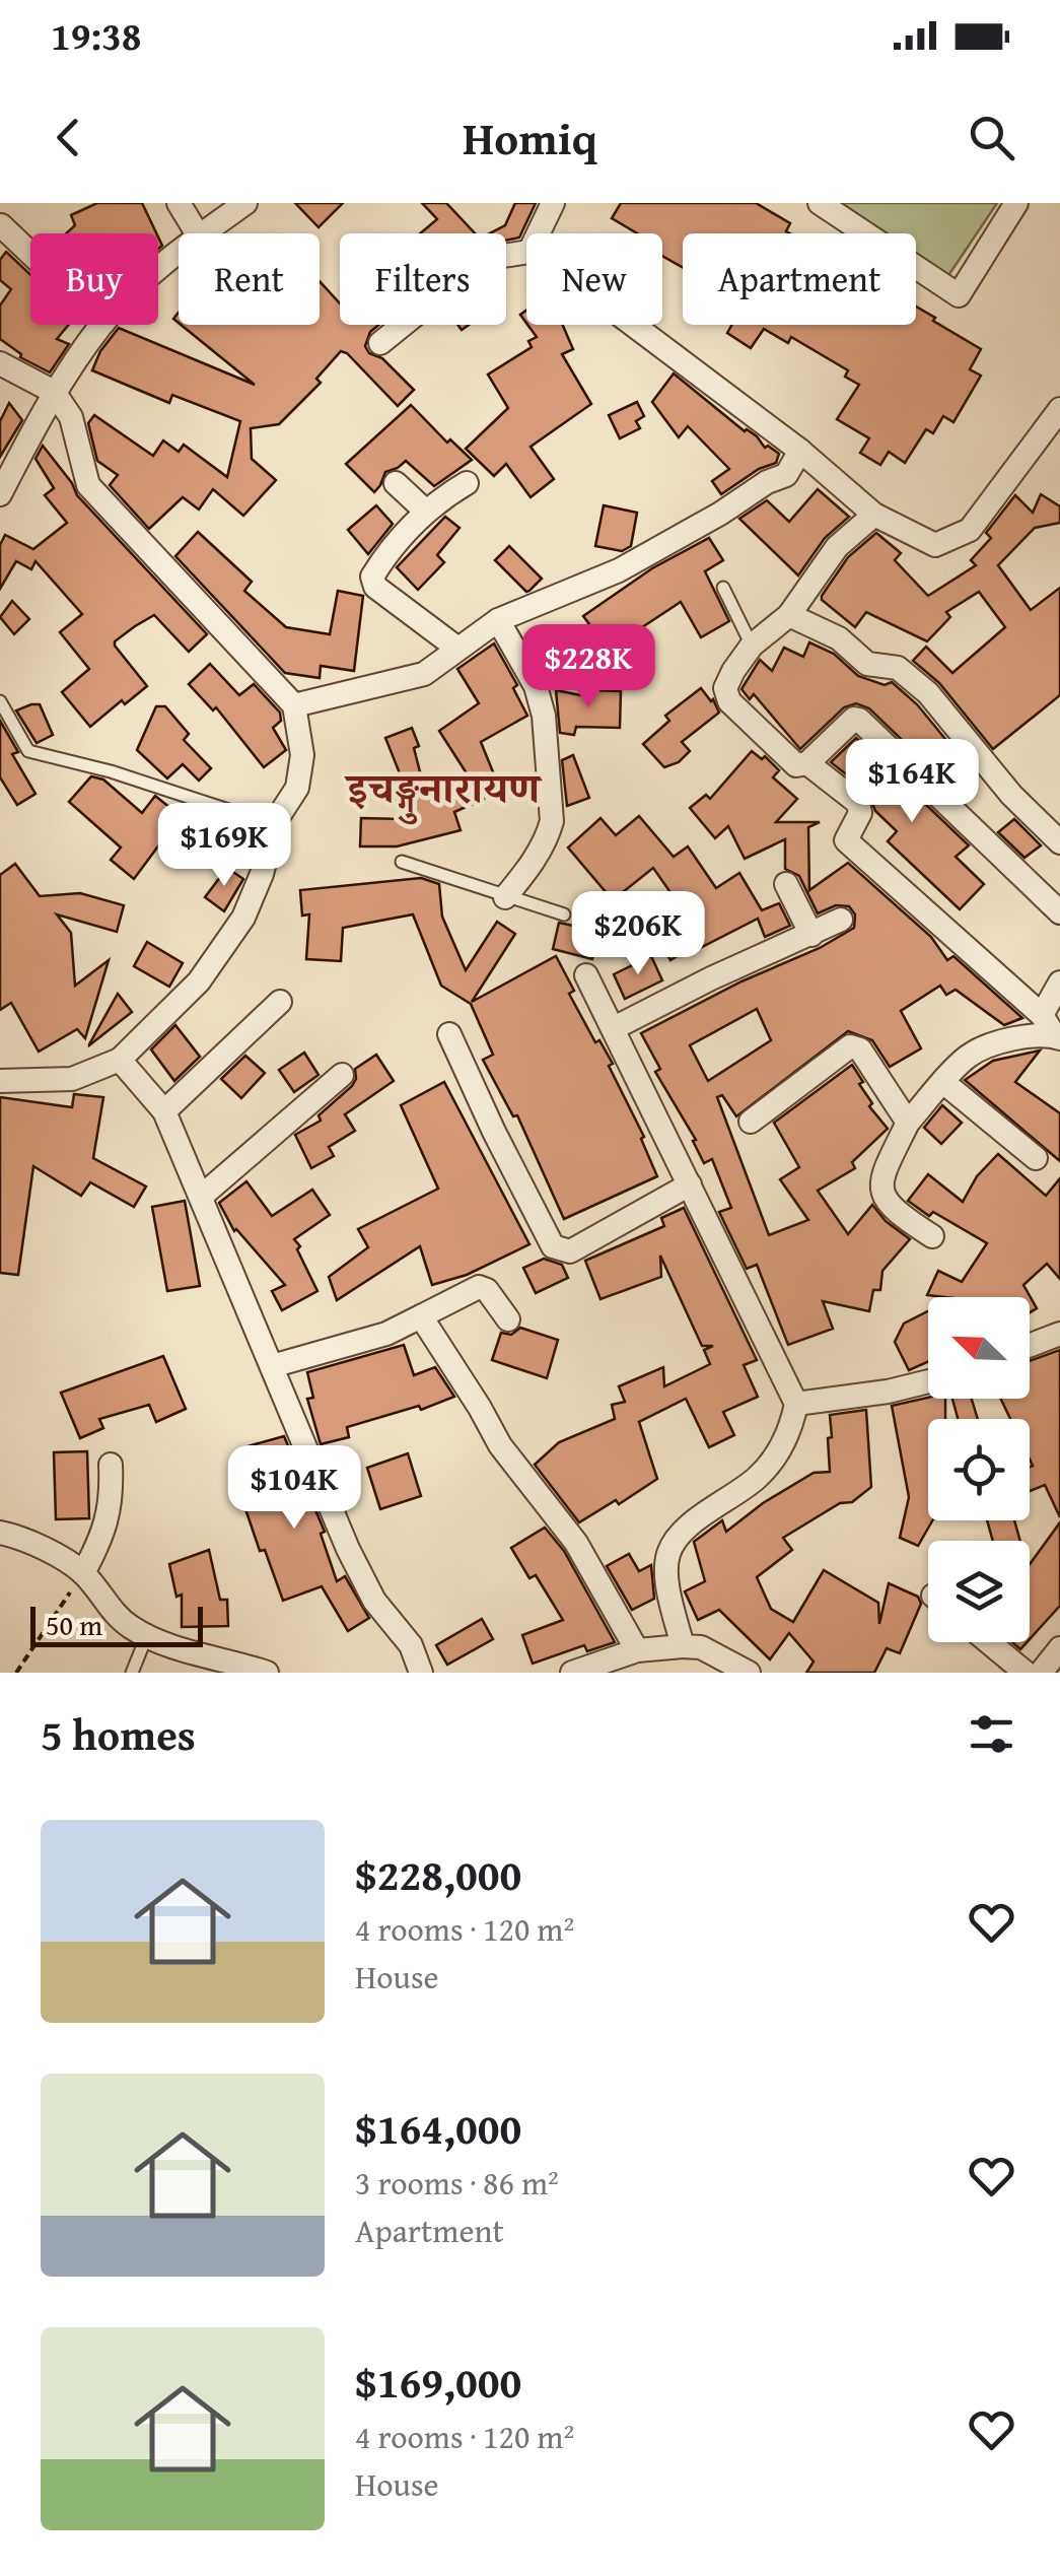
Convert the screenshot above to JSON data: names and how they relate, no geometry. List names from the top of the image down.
{
  "districts": ["इचङ्गुनारायण"],
  "scale_bar": "50 m",
  "north": "top left",
  "page": {
    "status": "19:38",
    "header": "Homiq",
    "chip": [
      "Buy",
      "Rent",
      "Filters",
      "New",
      "Apartment"
    ],
    "price": [
      "$228K",
      "$164K",
      "$169K",
      "$206K",
      "$104K"
    ],
    "scale": "50 m",
    "heading": "5 homes",
    "list": [
      {
        "name": "$228,000",
        "note": "4 rooms · 120 m² · House"
      },
      {
        "name": "$164,000",
        "note": "3 rooms · 86 m² · Apartment"
      },
      {
        "name": "$169,000",
        "note": "4 rooms · 120 m² · House"
      }
    ]
  }
}
